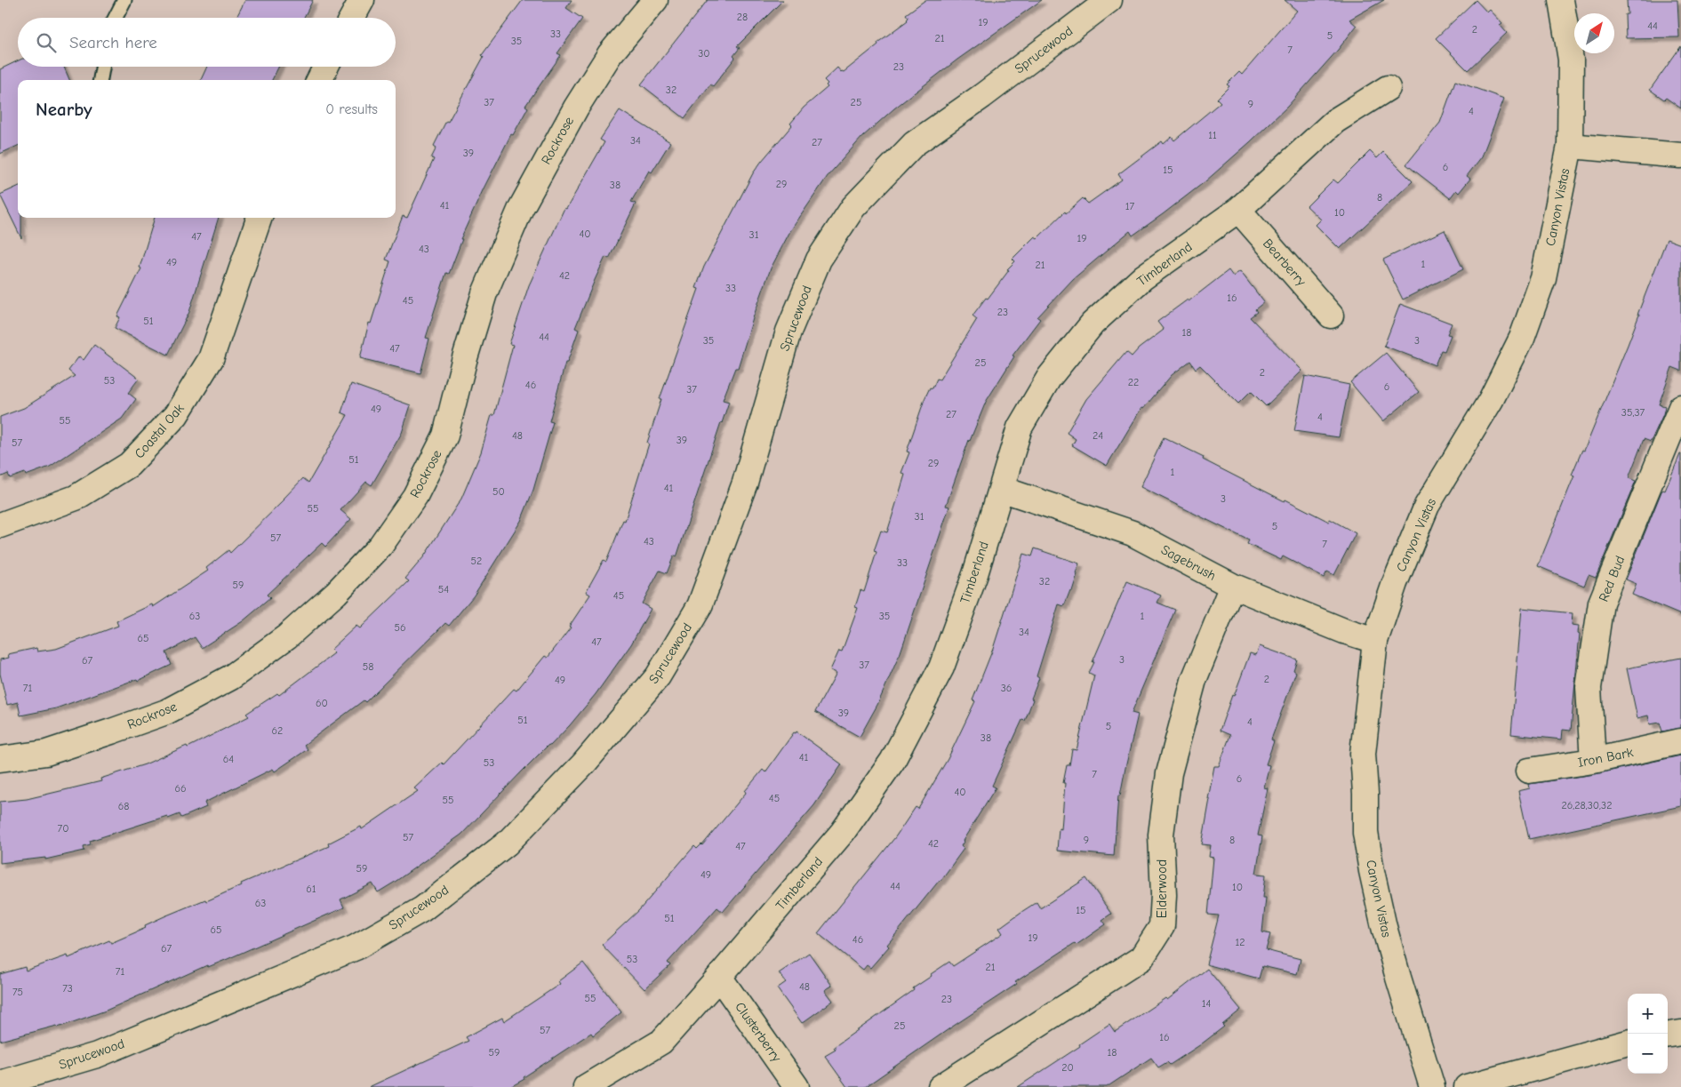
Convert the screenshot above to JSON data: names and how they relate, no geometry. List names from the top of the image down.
{
  "streets": {
    "street": [
      "Sprucewood",
      "Rockrose",
      "Canyon Vistas",
      "Bearberry",
      "Timberland",
      "Coastal Oak",
      "Sagebrush",
      "Red Bud",
      "Iron Bark",
      "Elderwood",
      "Clusterberry"
    ]
  },
  "crossings": [
    ["Canyon Vistas", "Sagebrush"],
    ["Bearberry", "Timberland"],
    ["Timberland", "Sagebrush"],
    ["Timberland", "Clusterberry"],
    ["Sagebrush", "Elderwood"],
    ["Red Bud", "Iron Bark"]
  ],
  "house_numbers": [
    "28",
    "19",
    "44",
    "2",
    "33",
    "5",
    "21",
    "35",
    "7",
    "30",
    "23",
    "32",
    "37",
    "25",
    "9",
    "4",
    "11",
    "34",
    "27",
    "39",
    "6",
    "15",
    "29",
    "38",
    "8",
    "41",
    "17",
    "10",
    "40",
    "31",
    "47",
    "19",
    "43",
    "49",
    "1",
    "21",
    "42",
    "33",
    "16",
    "45",
    "23",
    "51",
    "18",
    "44",
    "35",
    "3",
    "47",
    "25",
    "2",
    "53",
    "22",
    "46",
    "6",
    "37",
    "49",
    "35,37",
    "27",
    "4",
    "55",
    "48",
    "24",
    "39",
    "57",
    "51",
    "29",
    "1",
    "41",
    "50",
    "3",
    "55",
    "31",
    "5",
    "57",
    "43",
    "7",
    "52",
    "33",
    "32",
    "59",
    "54",
    "45",
    "63",
    "35",
    "1",
    "56",
    "34",
    "65",
    "47",
    "3",
    "67",
    "37",
    "58",
    "2",
    "49",
    "71",
    "36",
    "60",
    "39",
    "51",
    "4",
    "5",
    "62",
    "38",
    "41",
    "64",
    "53",
    "7",
    "6",
    "66",
    "40",
    "45",
    "55",
    "26,28,30,32",
    "68",
    "70",
    "57",
    "9",
    "8",
    "42",
    "47",
    "59",
    "49",
    "44",
    "10",
    "61",
    "63",
    "15",
    "51",
    "65",
    "19",
    "46",
    "12",
    "67",
    "53",
    "21",
    "71",
    "48",
    "73",
    "75",
    "55",
    "23",
    "14",
    "25",
    "57",
    "16",
    "59",
    "18",
    "20"
  ],
  "north": "top right",
  "page": {
    "search": "Search here",
    "heading": ["Nearby", "0 results"],
    "map_buttons": ["+", "−"]
  }
}
